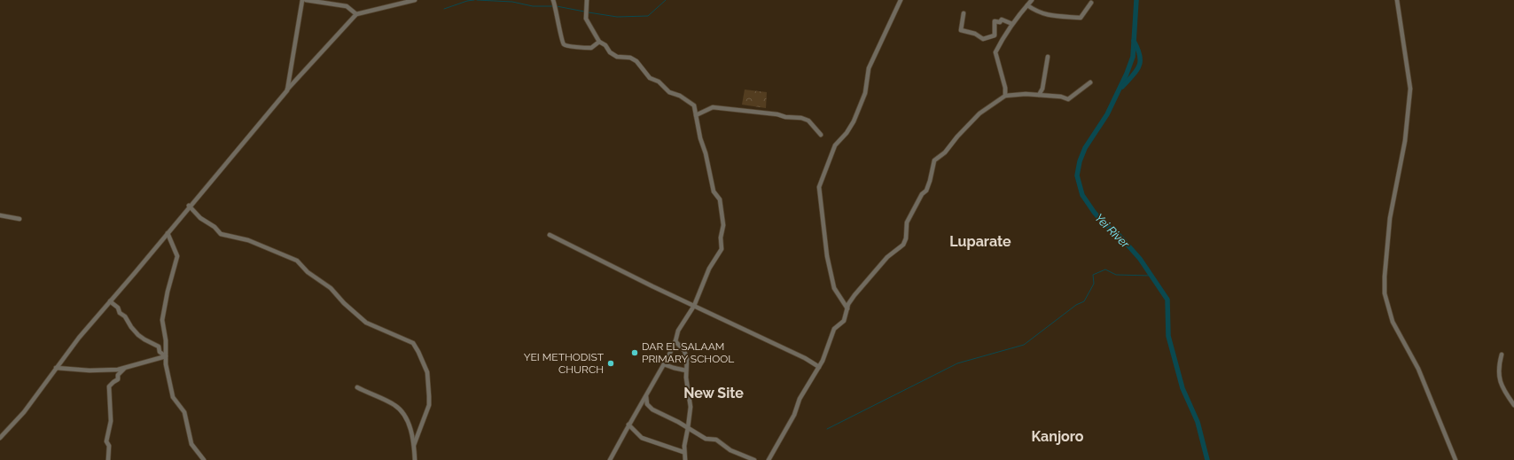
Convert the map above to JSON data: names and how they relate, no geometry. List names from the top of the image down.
{
  "districts": ["Luparate", "New Site", "Kanjoro"],
  "water": ["Yei River"],
  "places": ["DAR EL SALAAM PRIMARY SCHOOL", "YEI METHODIST CHURCH"]
}
